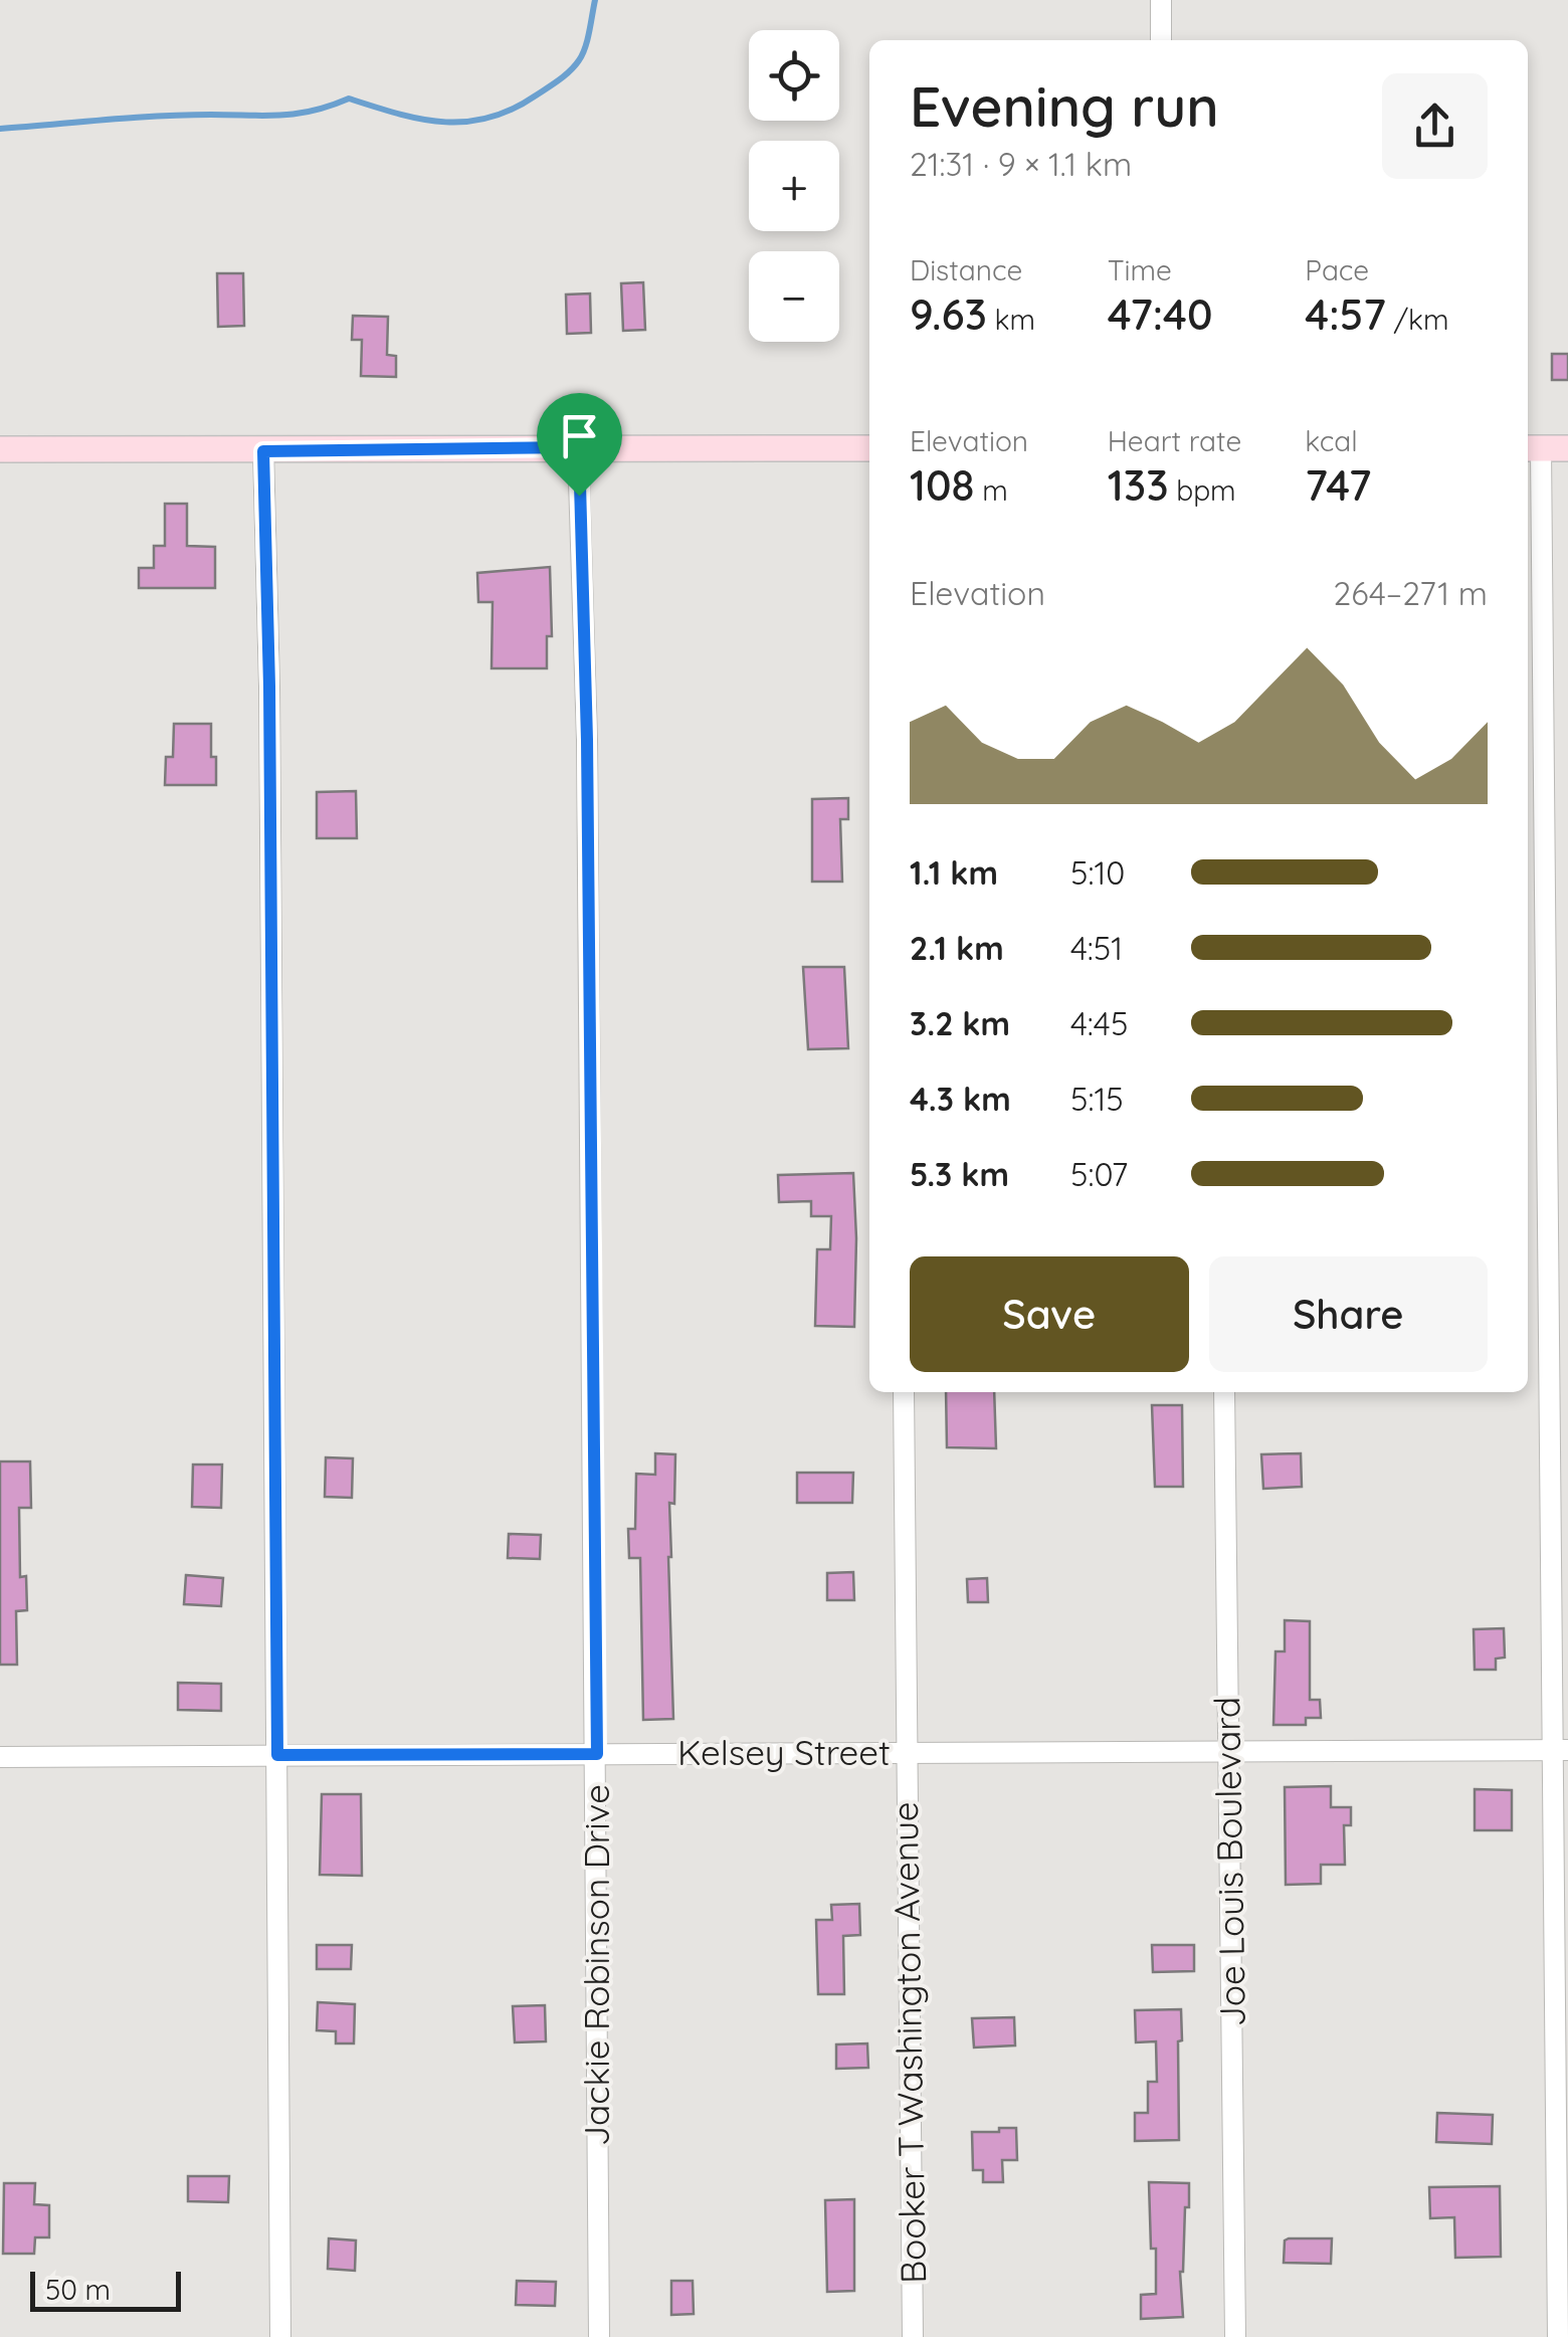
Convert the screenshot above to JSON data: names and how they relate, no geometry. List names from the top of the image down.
{
  "streets": {
    "street": [
      "Kelsey Street",
      "Joe Louis Boulevard",
      "Jackie Robinson Drive",
      "Booker T Washington Avenue"
    ]
  },
  "crossings": [
    ["Kelsey Street", "Joe Louis Boulevard"],
    ["Kelsey Street", "Jackie Robinson Drive"],
    ["Kelsey Street", "Booker T Washington Avenue"]
  ],
  "scale_bar": "50 m",
  "page": {
    "map_buttons": ["+", "−"],
    "heading": ["Evening run", "21:31 · 9 × 1.1 km"],
    "stats": [
      ["Distance", "9.63 km"],
      ["Time", "47:40"],
      ["Pace", "4:57 /km"],
      ["Elevation", "108 m"],
      ["Heart rate", "133 bpm"],
      ["kcal", "747"]
    ],
    "chart": ["Elevation", "264–271 m"],
    "list": [
      {
        "name": "1.1 km",
        "note": "5:10"
      },
      {
        "name": "2.1 km",
        "note": "4:51"
      },
      {
        "name": "3.2 km",
        "note": "4:45"
      },
      {
        "name": "4.3 km",
        "note": "5:15"
      },
      {
        "name": "5.3 km",
        "note": "5:07"
      }
    ],
    "buttons": ["Save", "Share"],
    "scale": "50 m"
  }
}
